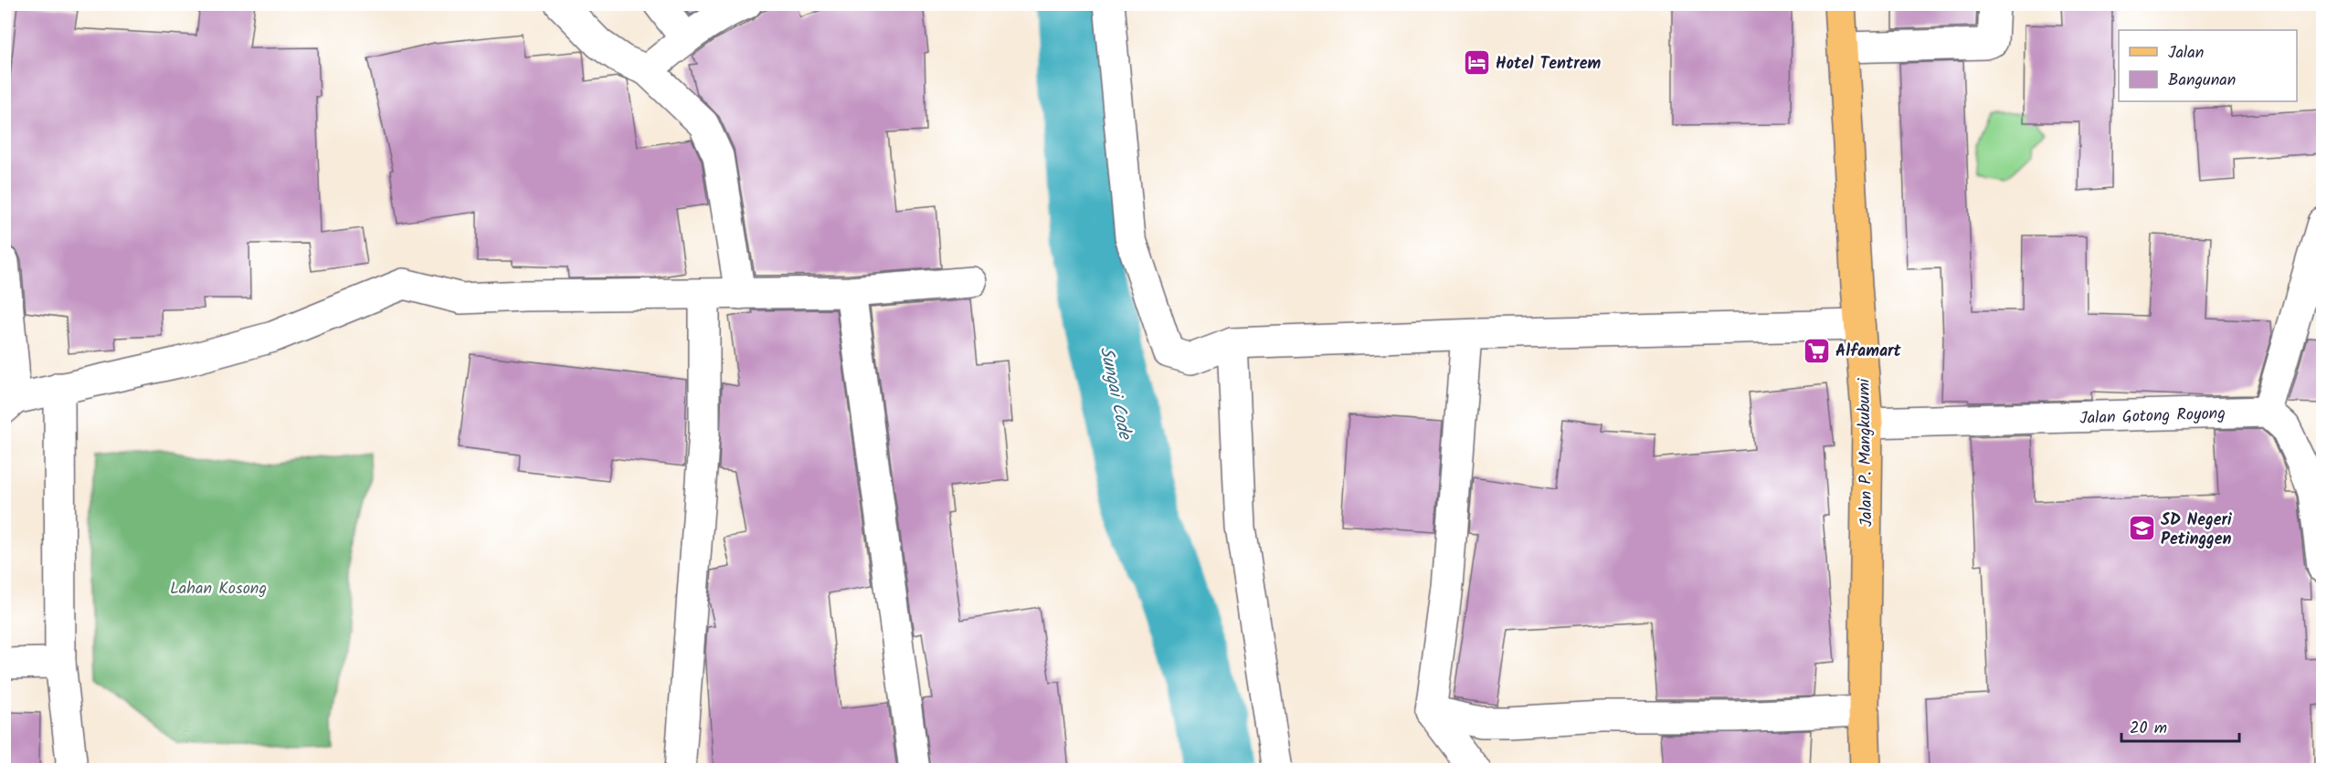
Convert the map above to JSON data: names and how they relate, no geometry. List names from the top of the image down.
{
  "streets": {
    "main road": ["Jalan P. Mangkubumi"],
    "street": ["Jalan Gotong Royong"]
  },
  "crossings": [
    ["Jalan Gotong Royong", "Jalan P. Mangkubumi"]
  ],
  "water": ["Sungai Code"],
  "parks": ["Lahan Kosong"],
  "places": {
    "hotel": ["Hotel Tentrem"],
    "supermarket": ["Alfamart"],
    "school or university": ["SD Negeri Petinggen"]
  },
  "legend": ["Jalan", "Bangunan"],
  "scale_bar": "20 m"
}
